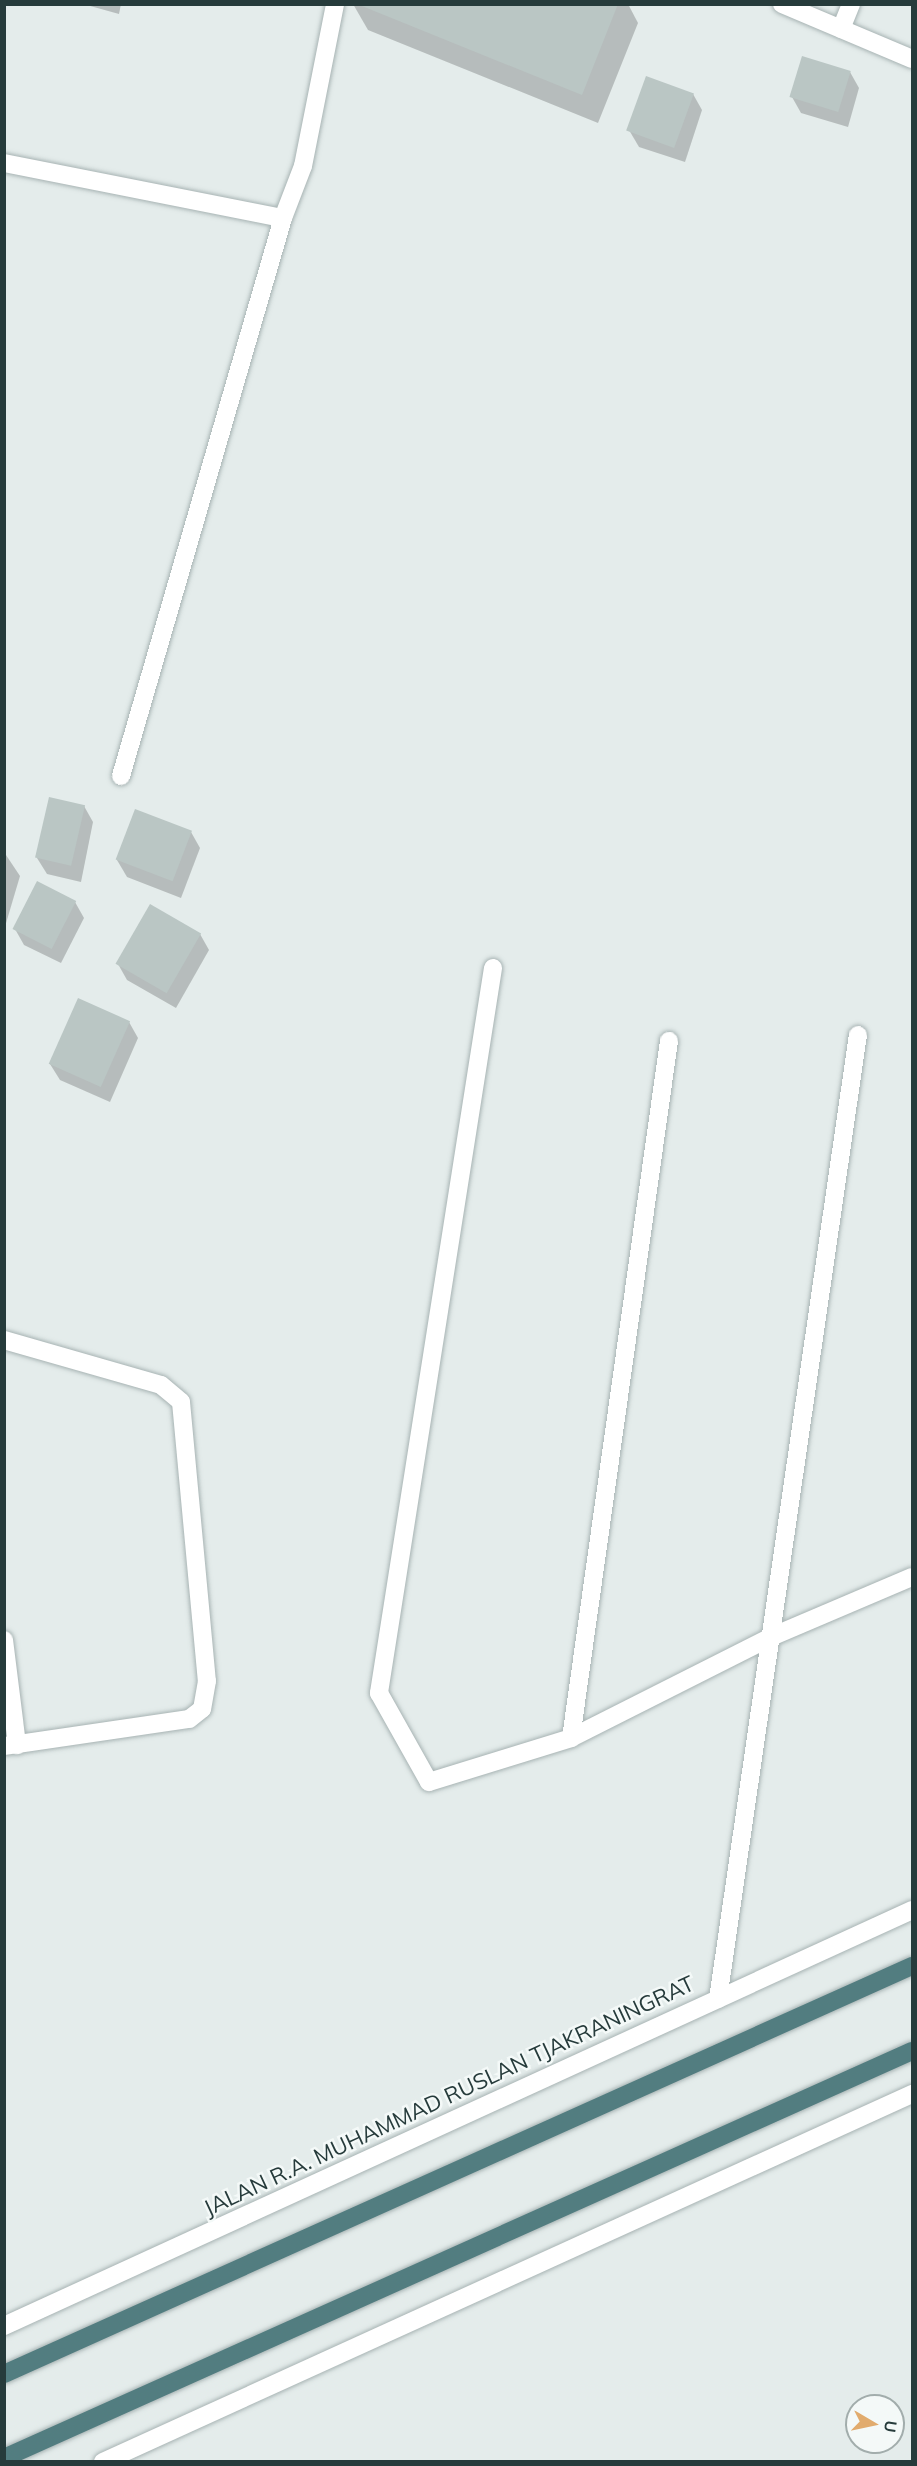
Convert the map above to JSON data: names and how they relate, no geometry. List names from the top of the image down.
{
  "streets": {
    "street": ["JALAN R.A. MUHAMMAD RUSLAN TJAKRANINGRAT"]
  },
  "north": "right"
}
